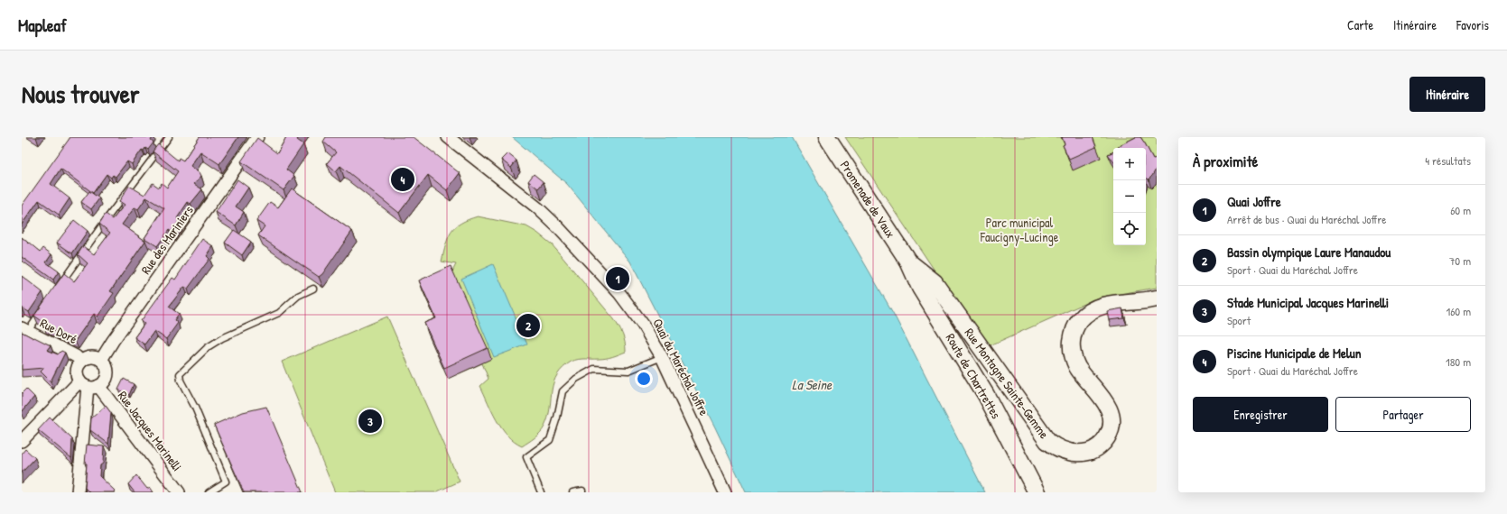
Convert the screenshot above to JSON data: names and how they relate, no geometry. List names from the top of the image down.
{
  "streets": {
    "street": [
      "Promenade de Vaux",
      "Rue des Mariniers",
      "Rue Doré",
      "Quai du Maréchal Joffre",
      "Route de Chartrettes",
      "Rue Montagne Sainte-Gemme",
      "Rue Jacques Marinelli"
    ]
  },
  "crossings": [
    ["Promenade de Vaux", "Route de Chartrettes"],
    ["Promenade de Vaux", "Rue Montagne Sainte-Gemme"],
    ["Rue des Mariniers", "Rue Doré"],
    ["Rue des Mariniers", "Rue Jacques Marinelli"],
    ["Rue Doré", "Rue Jacques Marinelli"],
    ["Route de Chartrettes", "Rue Montagne Sainte-Gemme"]
  ],
  "water": ["La Seine"],
  "parks": ["Parc municipal Faucigny-Lucinge"],
  "page": {
    "header": "Mapleaf",
    "nav": ["Carte", "Itinéraire", "Favoris"],
    "title": "Nous trouver",
    "buttons": [
      "Itinéraire",
      ["Enregistrer", "Partager"]
    ],
    "heading": ["À proximité", "4 résultats"],
    "map_buttons": ["+", "−"],
    "pins": [
      "4",
      "1",
      "2",
      "3"
    ],
    "list": [
      {
        "mark": "1",
        "name": "Quai Joffre",
        "note": "Arrêt de bus · Quai du Maréchal Joffre",
        "value": "60 m"
      },
      {
        "mark": "2",
        "name": "Bassin olympique Laure Manaudou",
        "note": "Sport · Quai du Maréchal Joffre",
        "value": "70 m"
      },
      {
        "mark": "3",
        "name": "Stade Municipal Jacques Marinelli",
        "note": "Sport",
        "value": "160 m"
      },
      {
        "mark": "4",
        "name": "Piscine Municipale de Melun",
        "note": "Sport · Quai du Maréchal Joffre",
        "value": "180 m"
      }
    ]
  }
}
